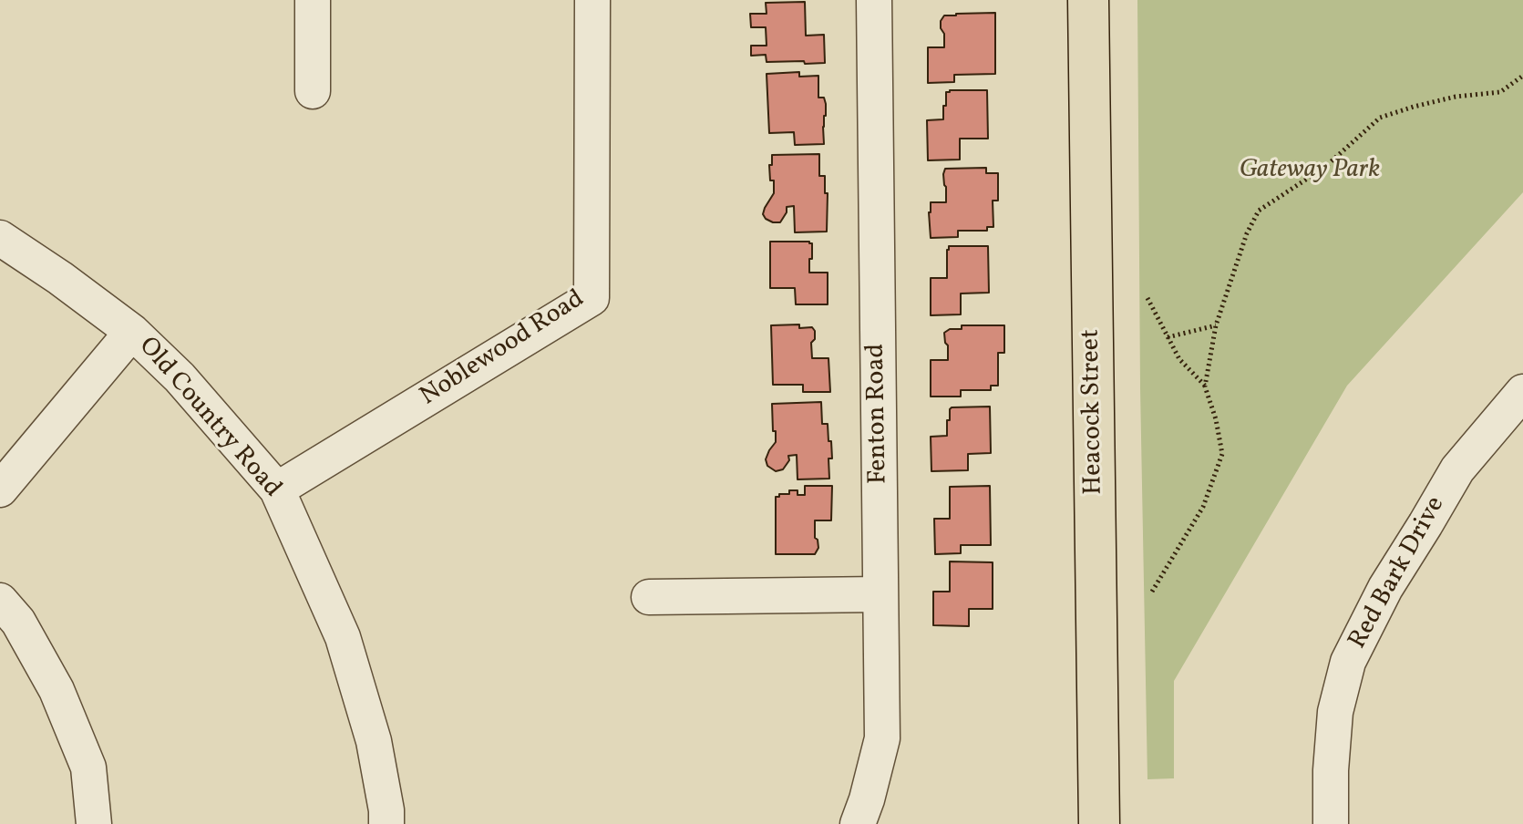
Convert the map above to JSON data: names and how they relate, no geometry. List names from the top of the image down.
{
  "streets": {
    "main road": ["Heacock Street"],
    "street": [
      "Noblewood Road",
      "Fenton Road",
      "Old Country Road",
      "Red Bark Drive"
    ]
  },
  "crossings": [
    ["Noblewood Road", "Old Country Road"]
  ],
  "parks": ["Gateway Park"]
}
